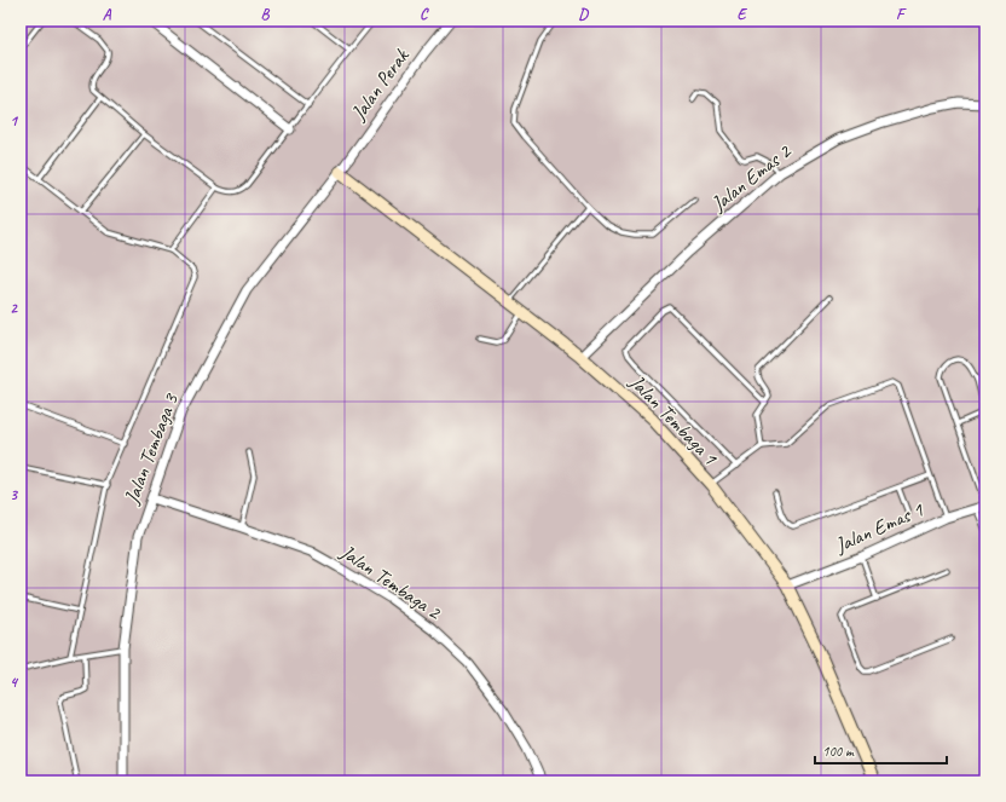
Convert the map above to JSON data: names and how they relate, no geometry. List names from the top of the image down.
{
  "streets": {
    "street": [
      "Jalan Perak",
      "Jalan Emas 2",
      "Jalan Tembaga 1",
      "Jalan Tembaga 3",
      "Jalan Emas 1",
      "Jalan Tembaga 2"
    ]
  },
  "crossings": [
    ["Jalan Perak", "Jalan Tembaga 1"],
    ["Jalan Perak", "Jalan Tembaga 3"],
    ["Jalan Emas 2", "Jalan Tembaga 1"],
    ["Jalan Tembaga 1", "Jalan Tembaga 3"],
    ["Jalan Tembaga 1", "Jalan Emas 1"],
    ["Jalan Tembaga 3", "Jalan Tembaga 2"]
  ],
  "scale_bar": "100 m",
  "grid": {
    "columns": [
      "A",
      "B",
      "C",
      "D",
      "E",
      "F"
    ],
    "rows": [
      "1",
      "2",
      "3",
      "4"
    ]
  }
}
